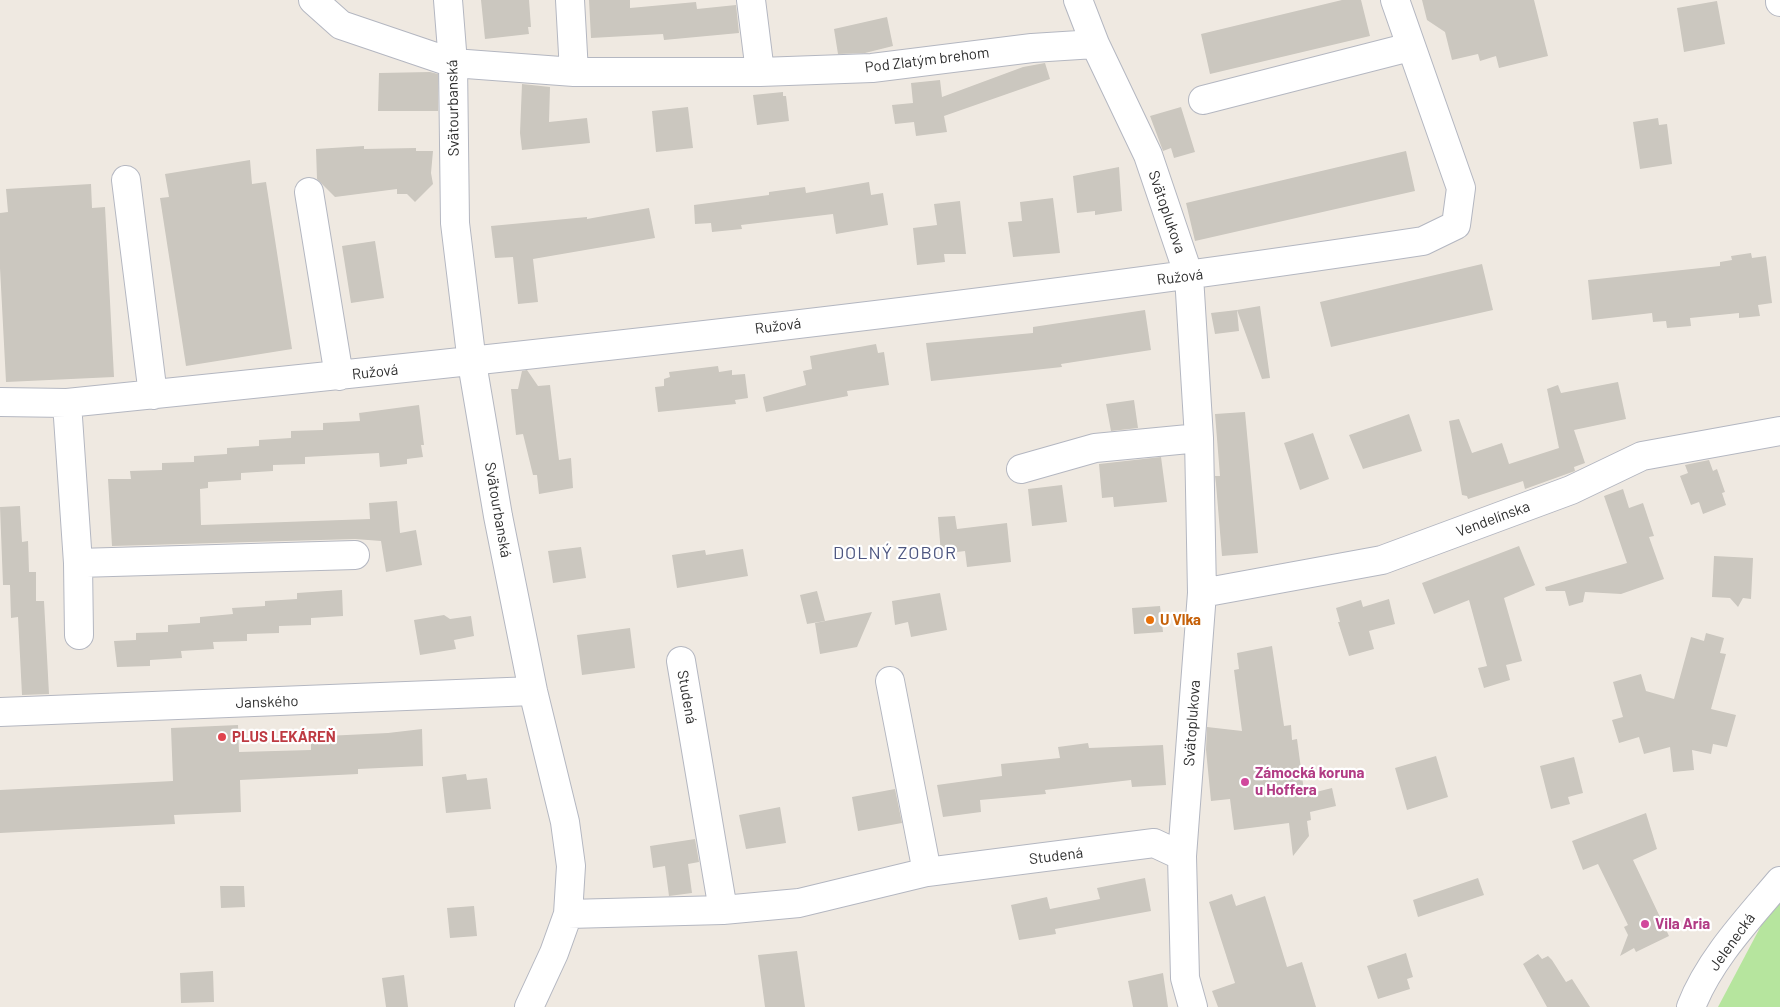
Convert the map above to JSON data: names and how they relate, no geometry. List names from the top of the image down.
{
  "streets": {
    "street": [
      "Pod Zlatým brehom",
      "Svätourbanská",
      "Svätoplukova",
      "Ružová",
      "Vendelínska",
      "Studená",
      "Janského",
      "Jelenecká"
    ]
  },
  "crossings": [
    ["Pod Zlatým brehom", "Svätourbanská"],
    ["Pod Zlatým brehom", "Svätoplukova"],
    ["Svätourbanská", "Ružová"],
    ["Svätourbanská", "Studená"],
    ["Svätourbanská", "Janského"],
    ["Svätoplukova", "Ružová"],
    ["Svätoplukova", "Vendelínska"],
    ["Svätoplukova", "Studená"]
  ],
  "districts": ["DOLNÝ ZOBOR"],
  "places": [
    "U Vlka",
    "PLUS LEKÁREŇ",
    "Zámocká koruna u Hoffera",
    "Vila Aria"
  ]
}
